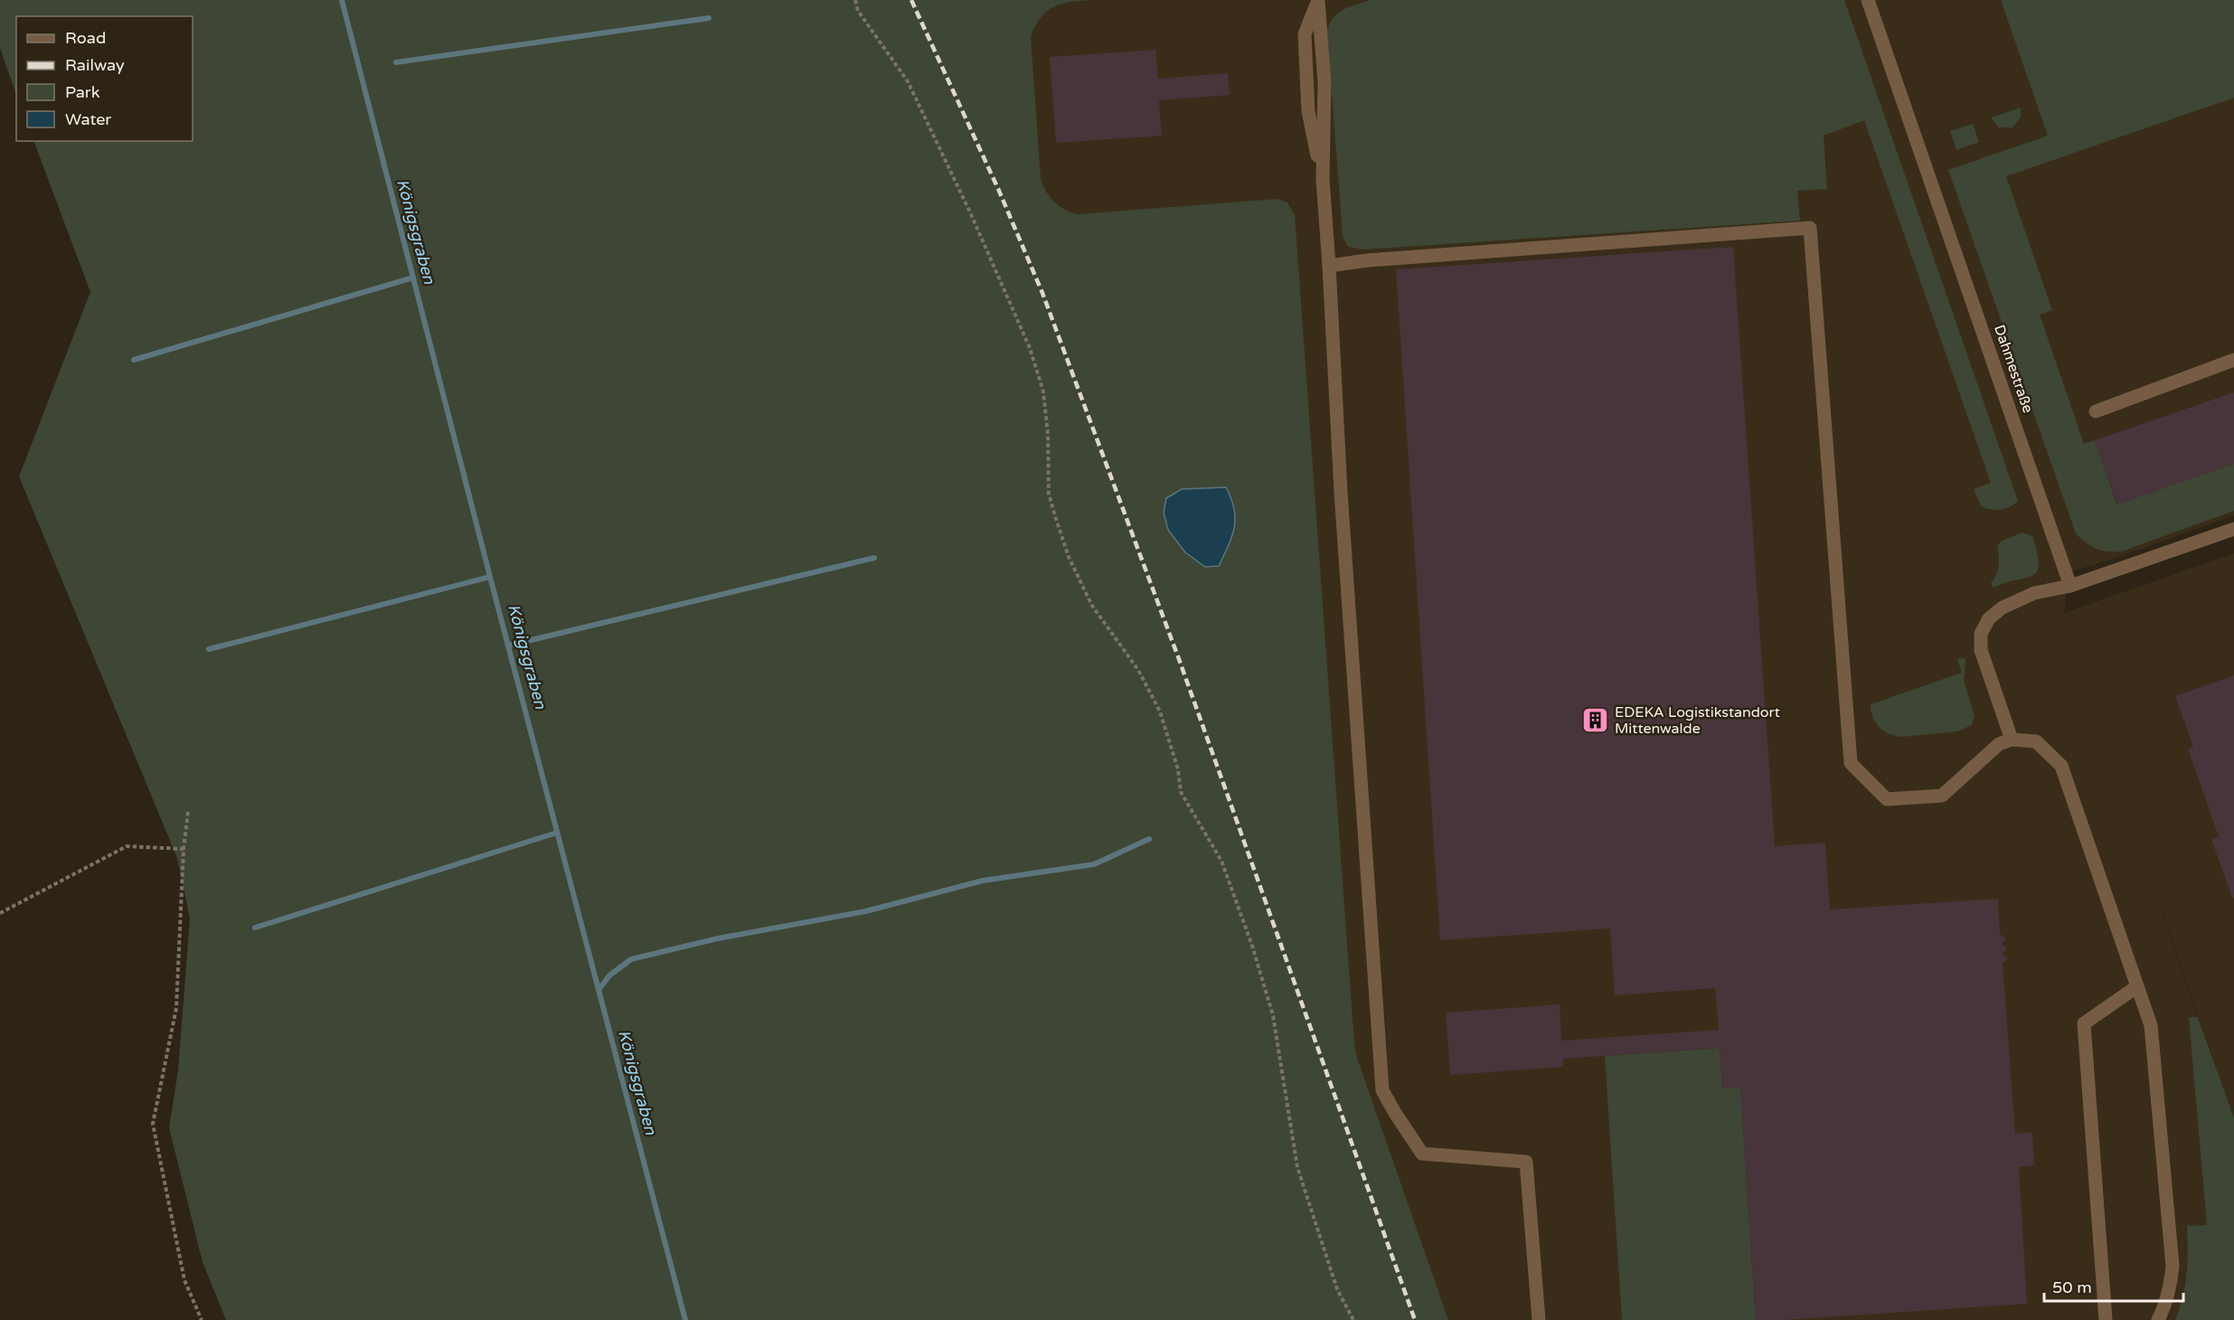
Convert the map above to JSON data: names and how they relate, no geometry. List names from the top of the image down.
{
  "streets": {
    "street": ["Dahmestraße"]
  },
  "water": ["Königsgraben"],
  "places": {
    "building": ["EDEKA Logistikstandort Mittenwalde"]
  },
  "legend": [
    "Road",
    "Railway",
    "Park",
    "Water"
  ],
  "scale_bar": "50 m"
}
